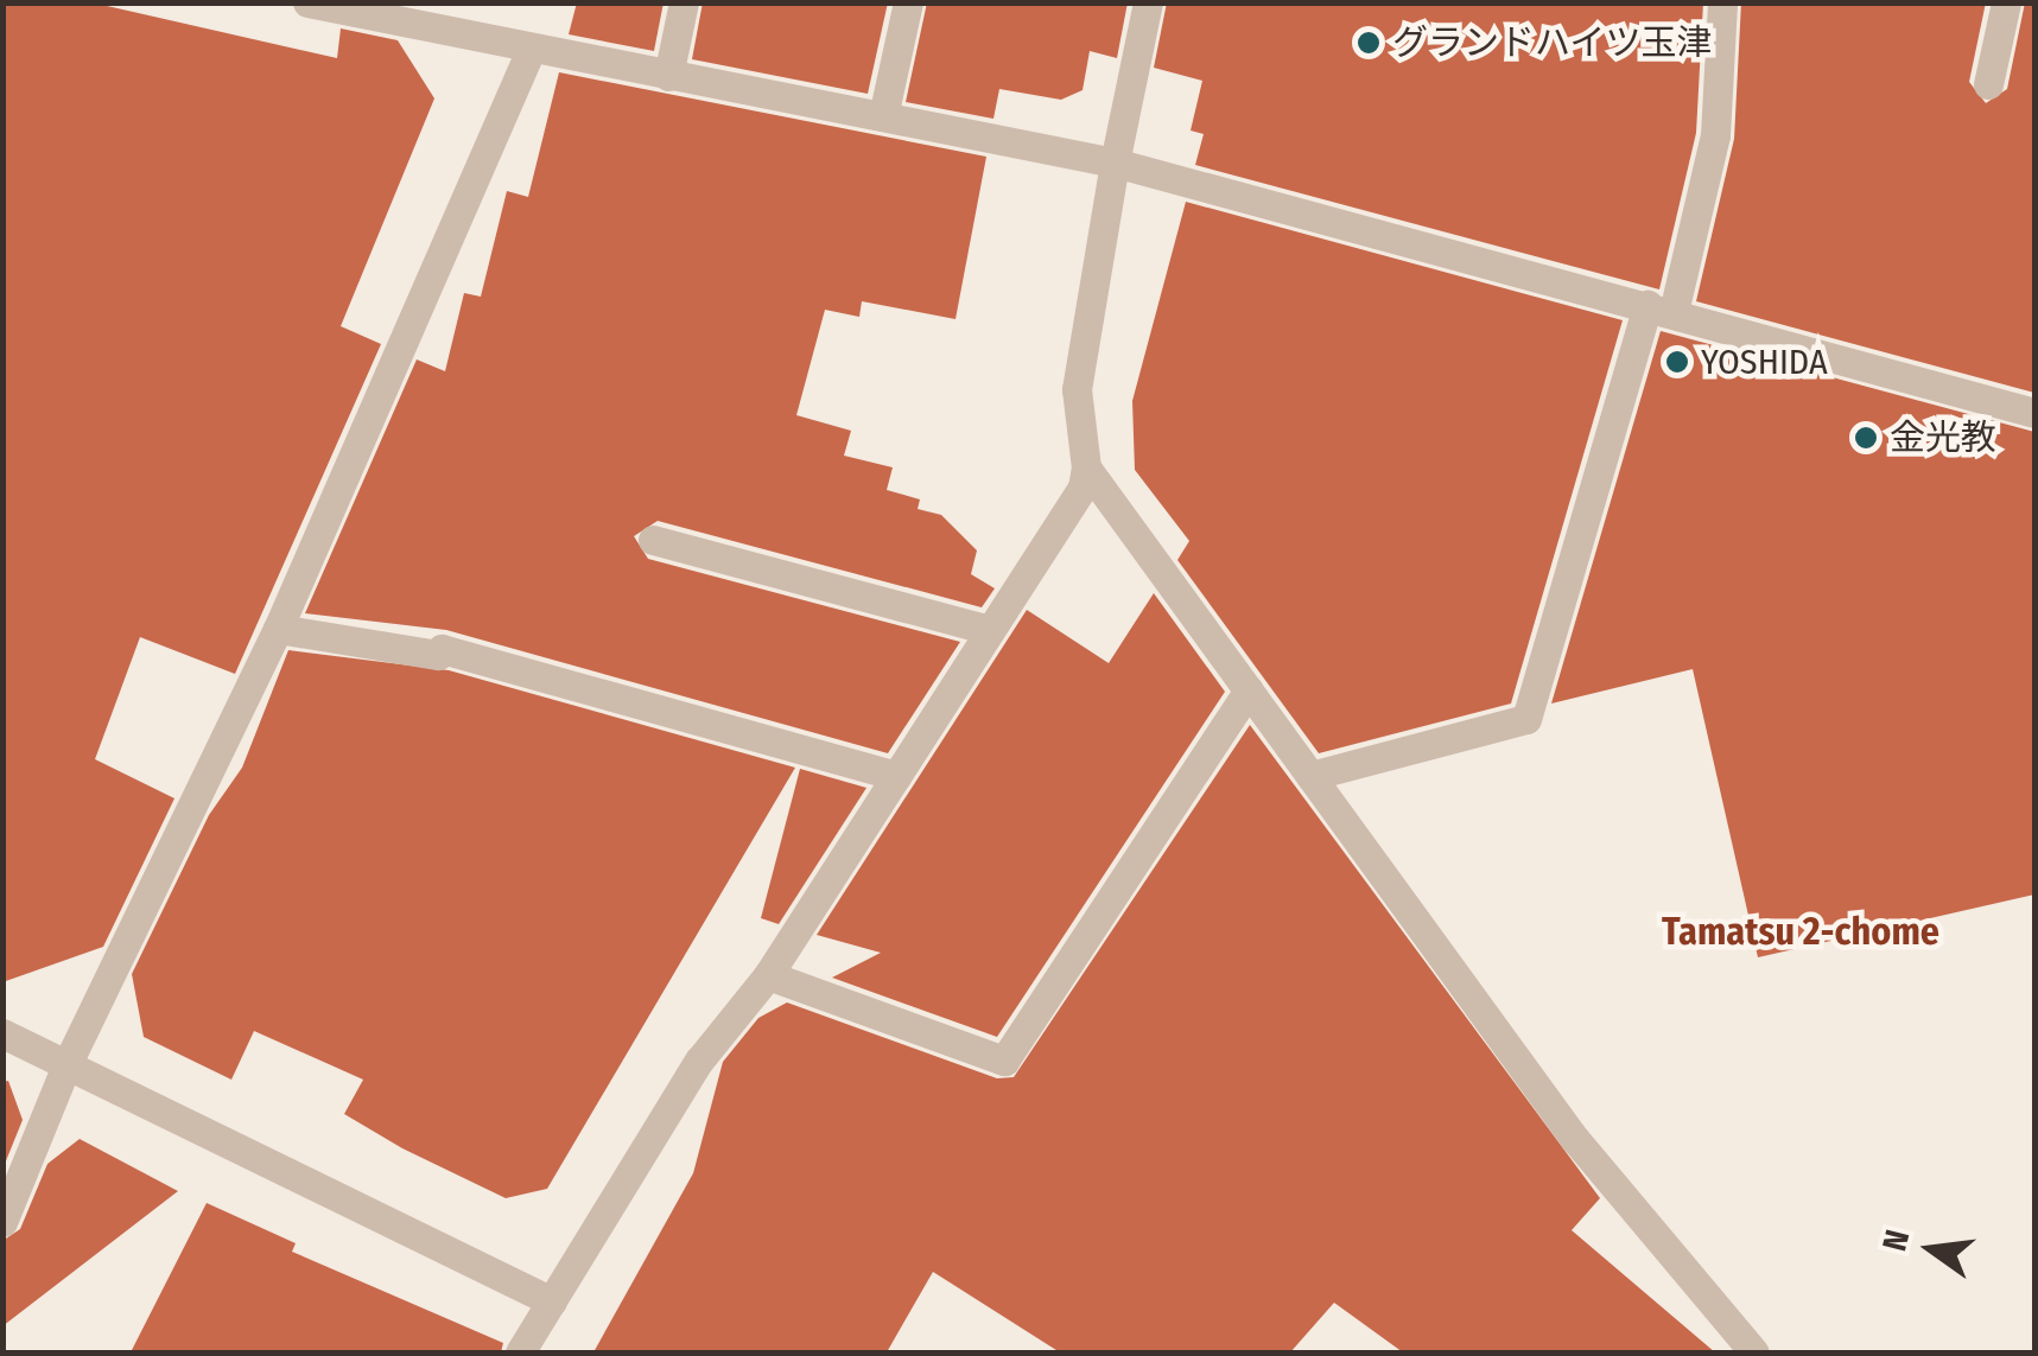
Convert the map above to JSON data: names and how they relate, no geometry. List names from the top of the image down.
{
  "districts": ["Tamatsu 2-chome"],
  "places": ["グランドハイツ玉津", "YOSHIDA", "金光教"],
  "north": "left"
}
